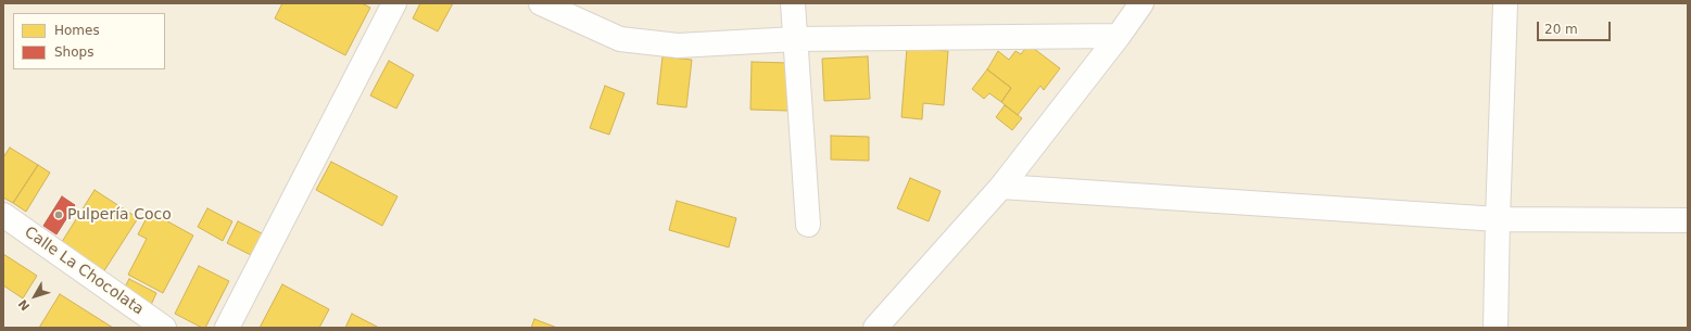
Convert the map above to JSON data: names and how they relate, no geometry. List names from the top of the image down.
{
  "streets": {
    "street": ["Calle La Chocolata"]
  },
  "places": ["Pulpería Coco"],
  "legend": ["Homes", "Shops"],
  "scale_bar": "20 m",
  "north": "bottom left"
}
